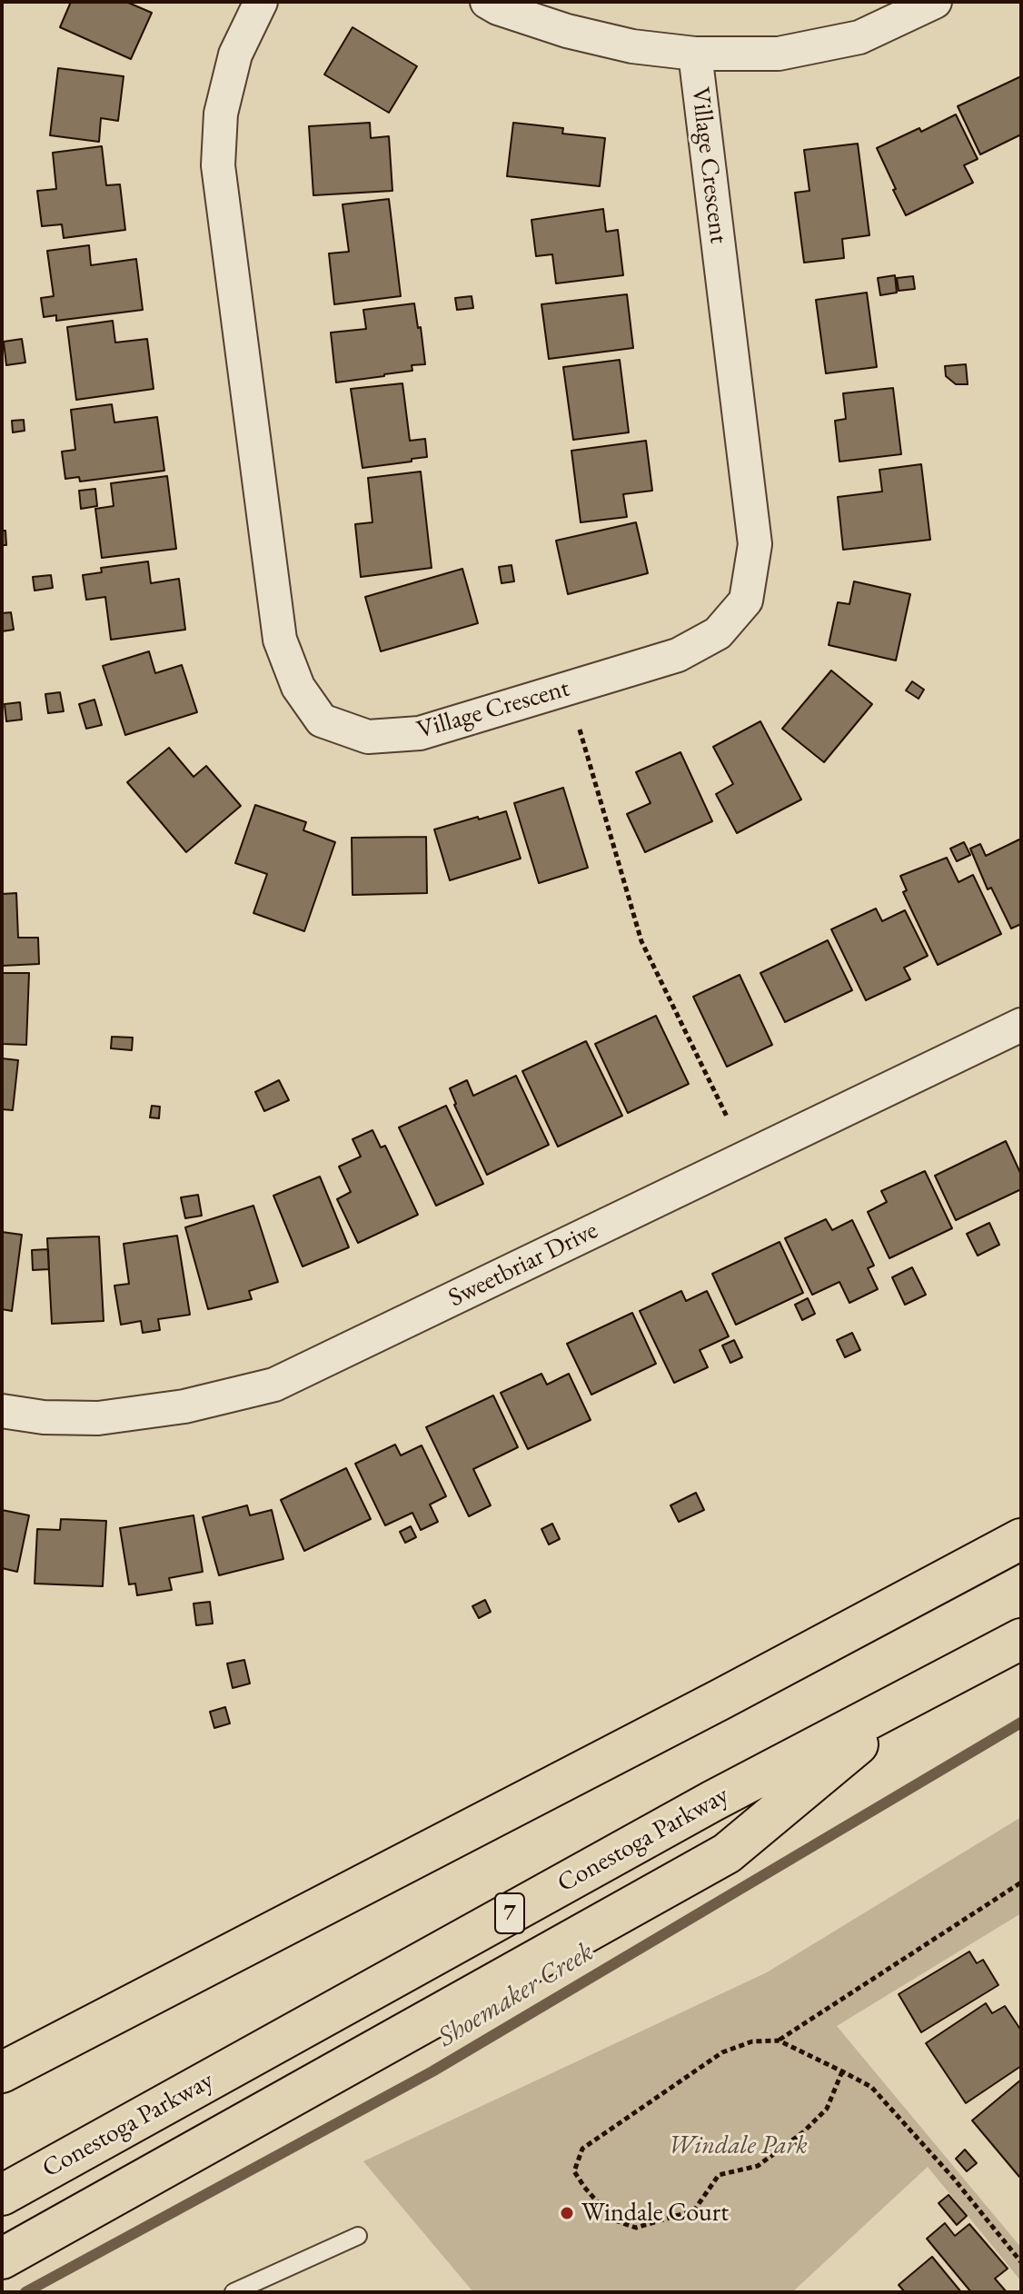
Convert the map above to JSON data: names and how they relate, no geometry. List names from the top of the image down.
{
  "streets": {
    "highway": ["Conestoga Parkway", "7"],
    "street": ["Village Crescent", "Sweetbriar Drive"]
  },
  "water": ["Shoemaker Creek"],
  "parks": ["Windale Park"],
  "places": ["Windale Court"]
}
